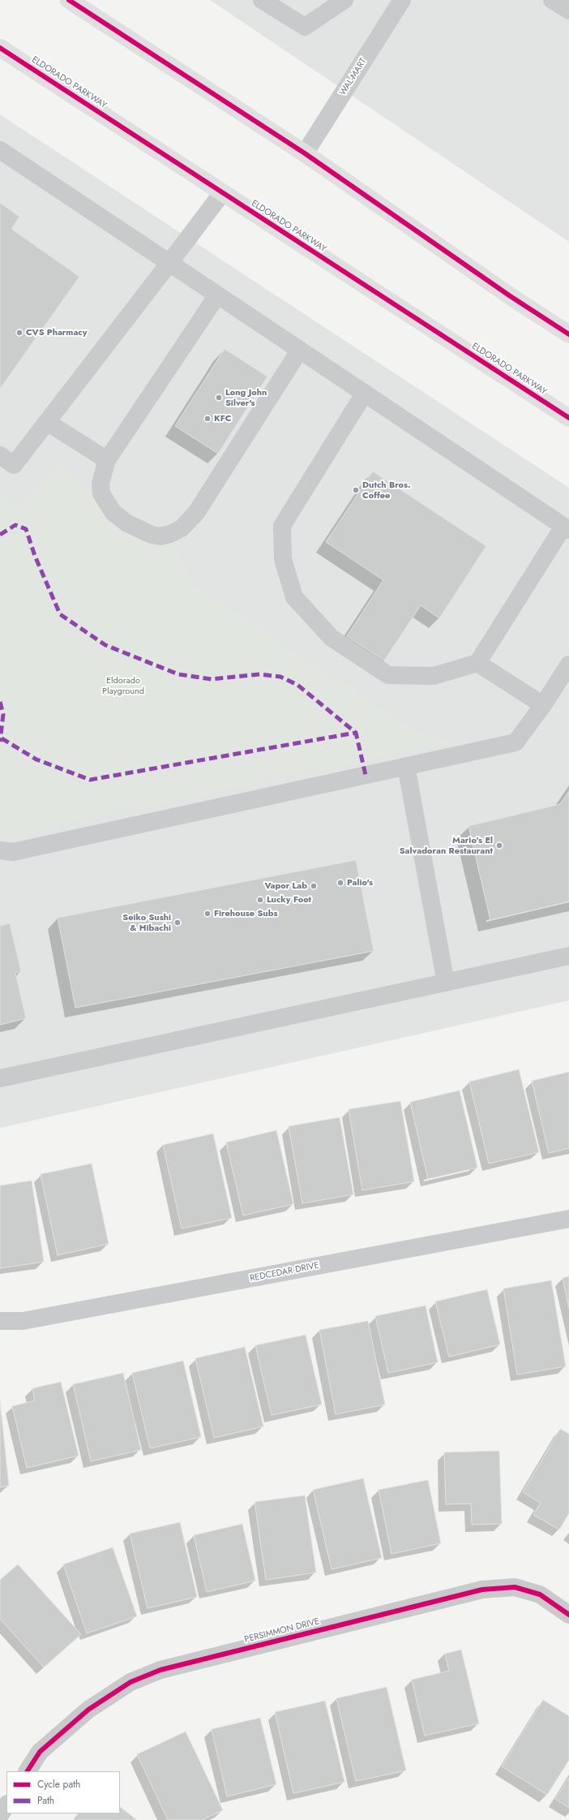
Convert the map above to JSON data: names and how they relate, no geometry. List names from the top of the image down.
{
  "streets": {
    "main road": ["ELDORADO PARKWAY"],
    "street": ["WAL-MART", "REDCEDAR DRIVE", "PERSIMMON DRIVE"]
  },
  "parks": ["Eldorado Playground"],
  "places": [
    "CVS Pharmacy",
    "Long John Silver's",
    "KFC",
    "Dutch Bros. Coffee",
    "Mario’s El Salvadoran Restaurant",
    "Palio's",
    "Vapor Lab",
    "Lucky Foot",
    "Firehouse Subs",
    "Seiko Sushi & Hibachi"
  ],
  "legend": ["Cycle path", "Path"]
}
